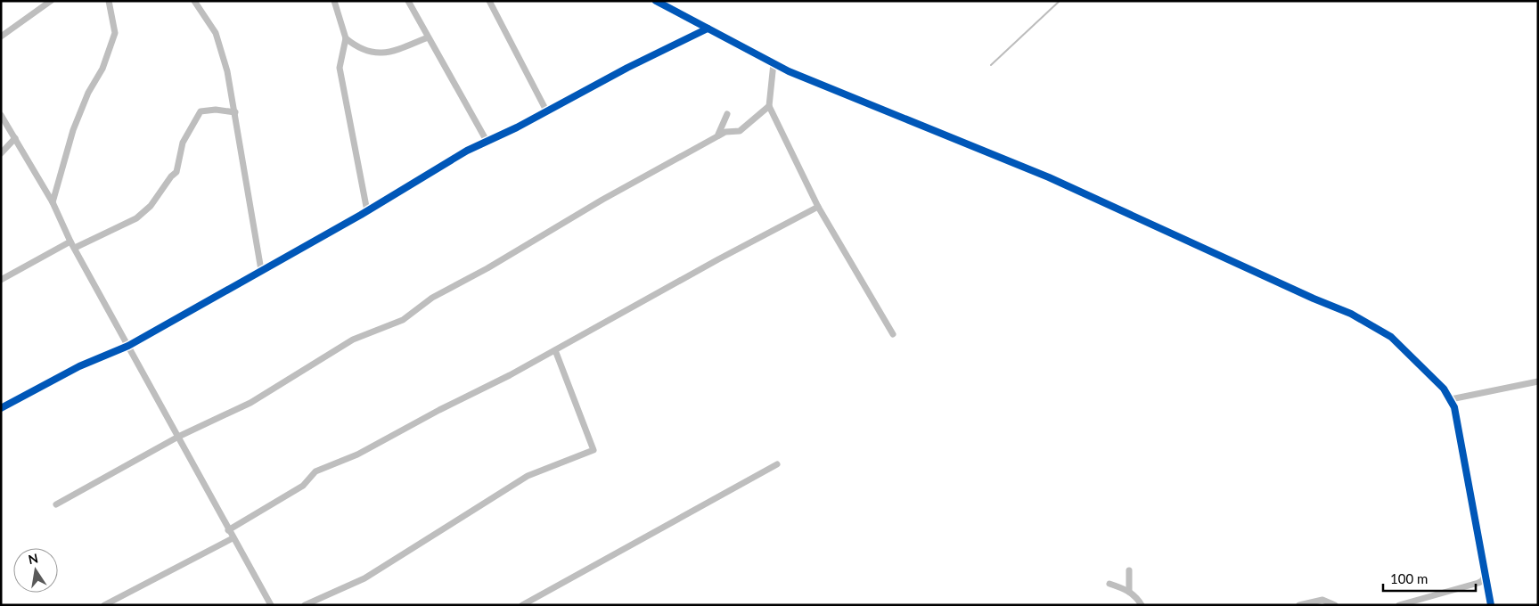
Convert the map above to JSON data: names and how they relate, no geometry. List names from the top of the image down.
{
  "scale_bar": "100 m",
  "north": "top"
}
